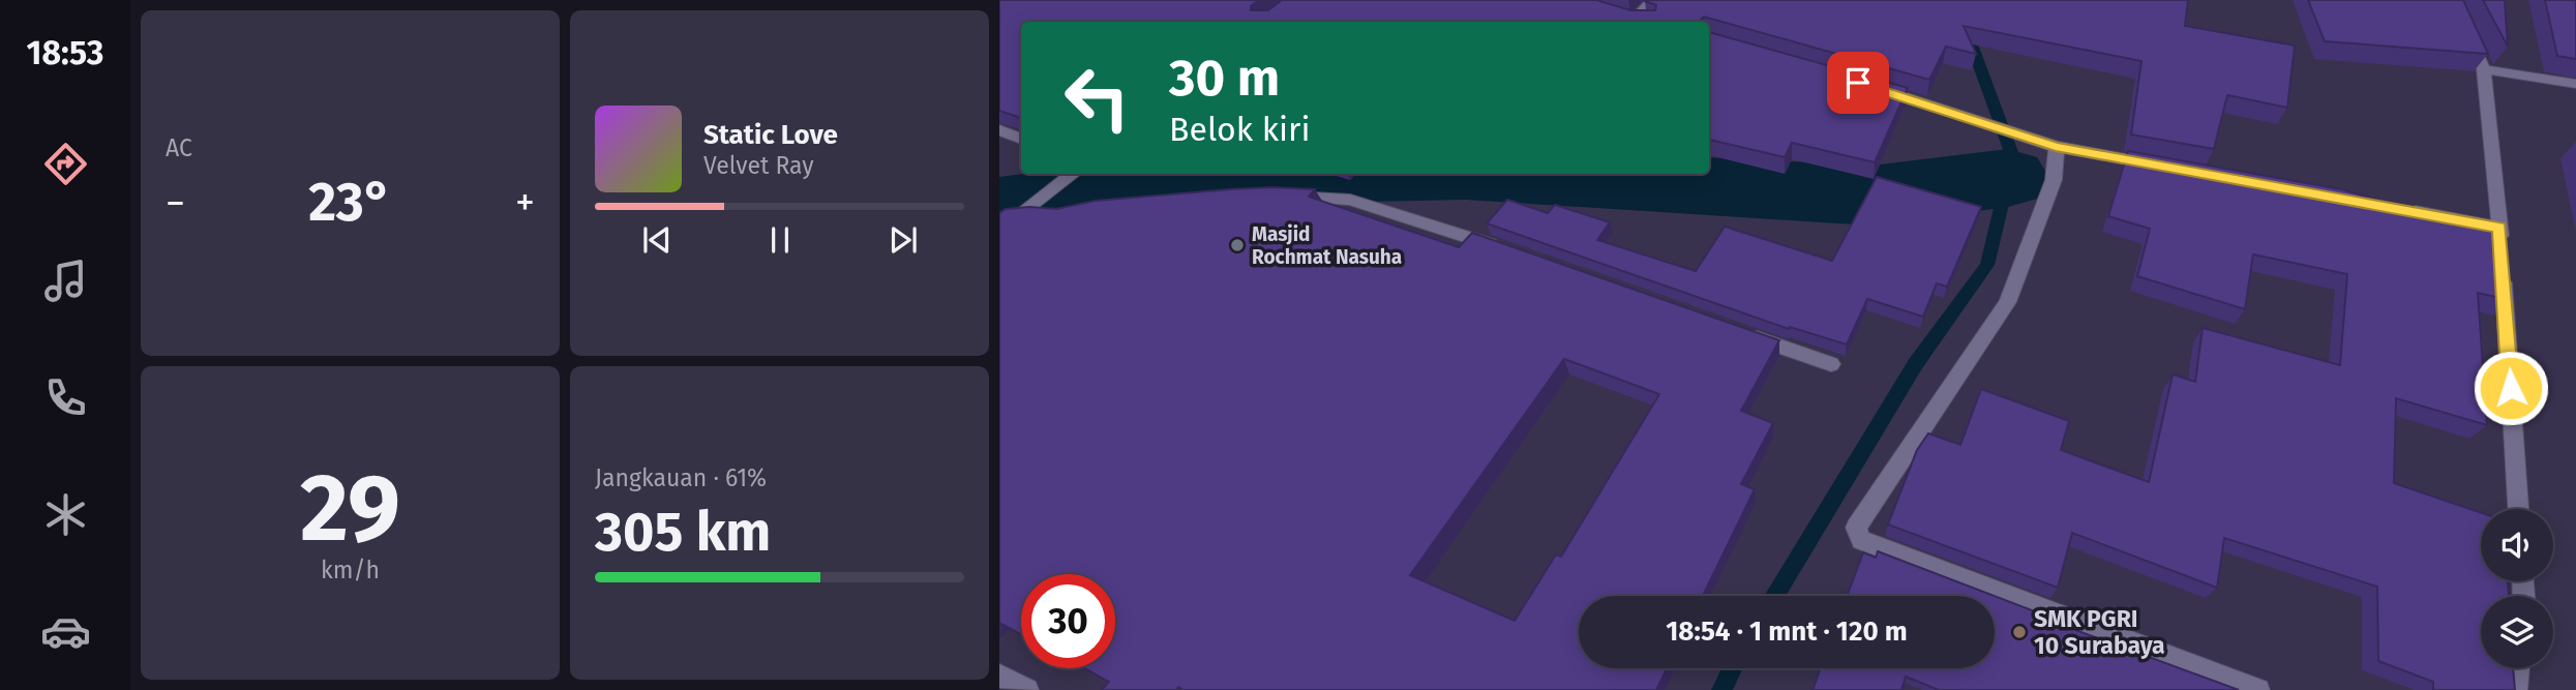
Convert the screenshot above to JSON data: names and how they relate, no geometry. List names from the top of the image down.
{
  "places": ["Masjid Rochmat Nasuha", "SMK PGRI 10 Surabaya"],
  "page": {
    "tabs": "18:53",
    "tile": [
      "AC",
      ["29", "km/h"],
      ["Jangkauan · 61%", "305 km"]
    ],
    "turn": ["30 m", "Belok kiri"],
    "song": ["Static Love", "Velvet Ray"],
    "heat": ["−", "23°", "+"],
    "limit": "30",
    "trip": "18:54 · 1 mnt · 120 m"
  }
}
